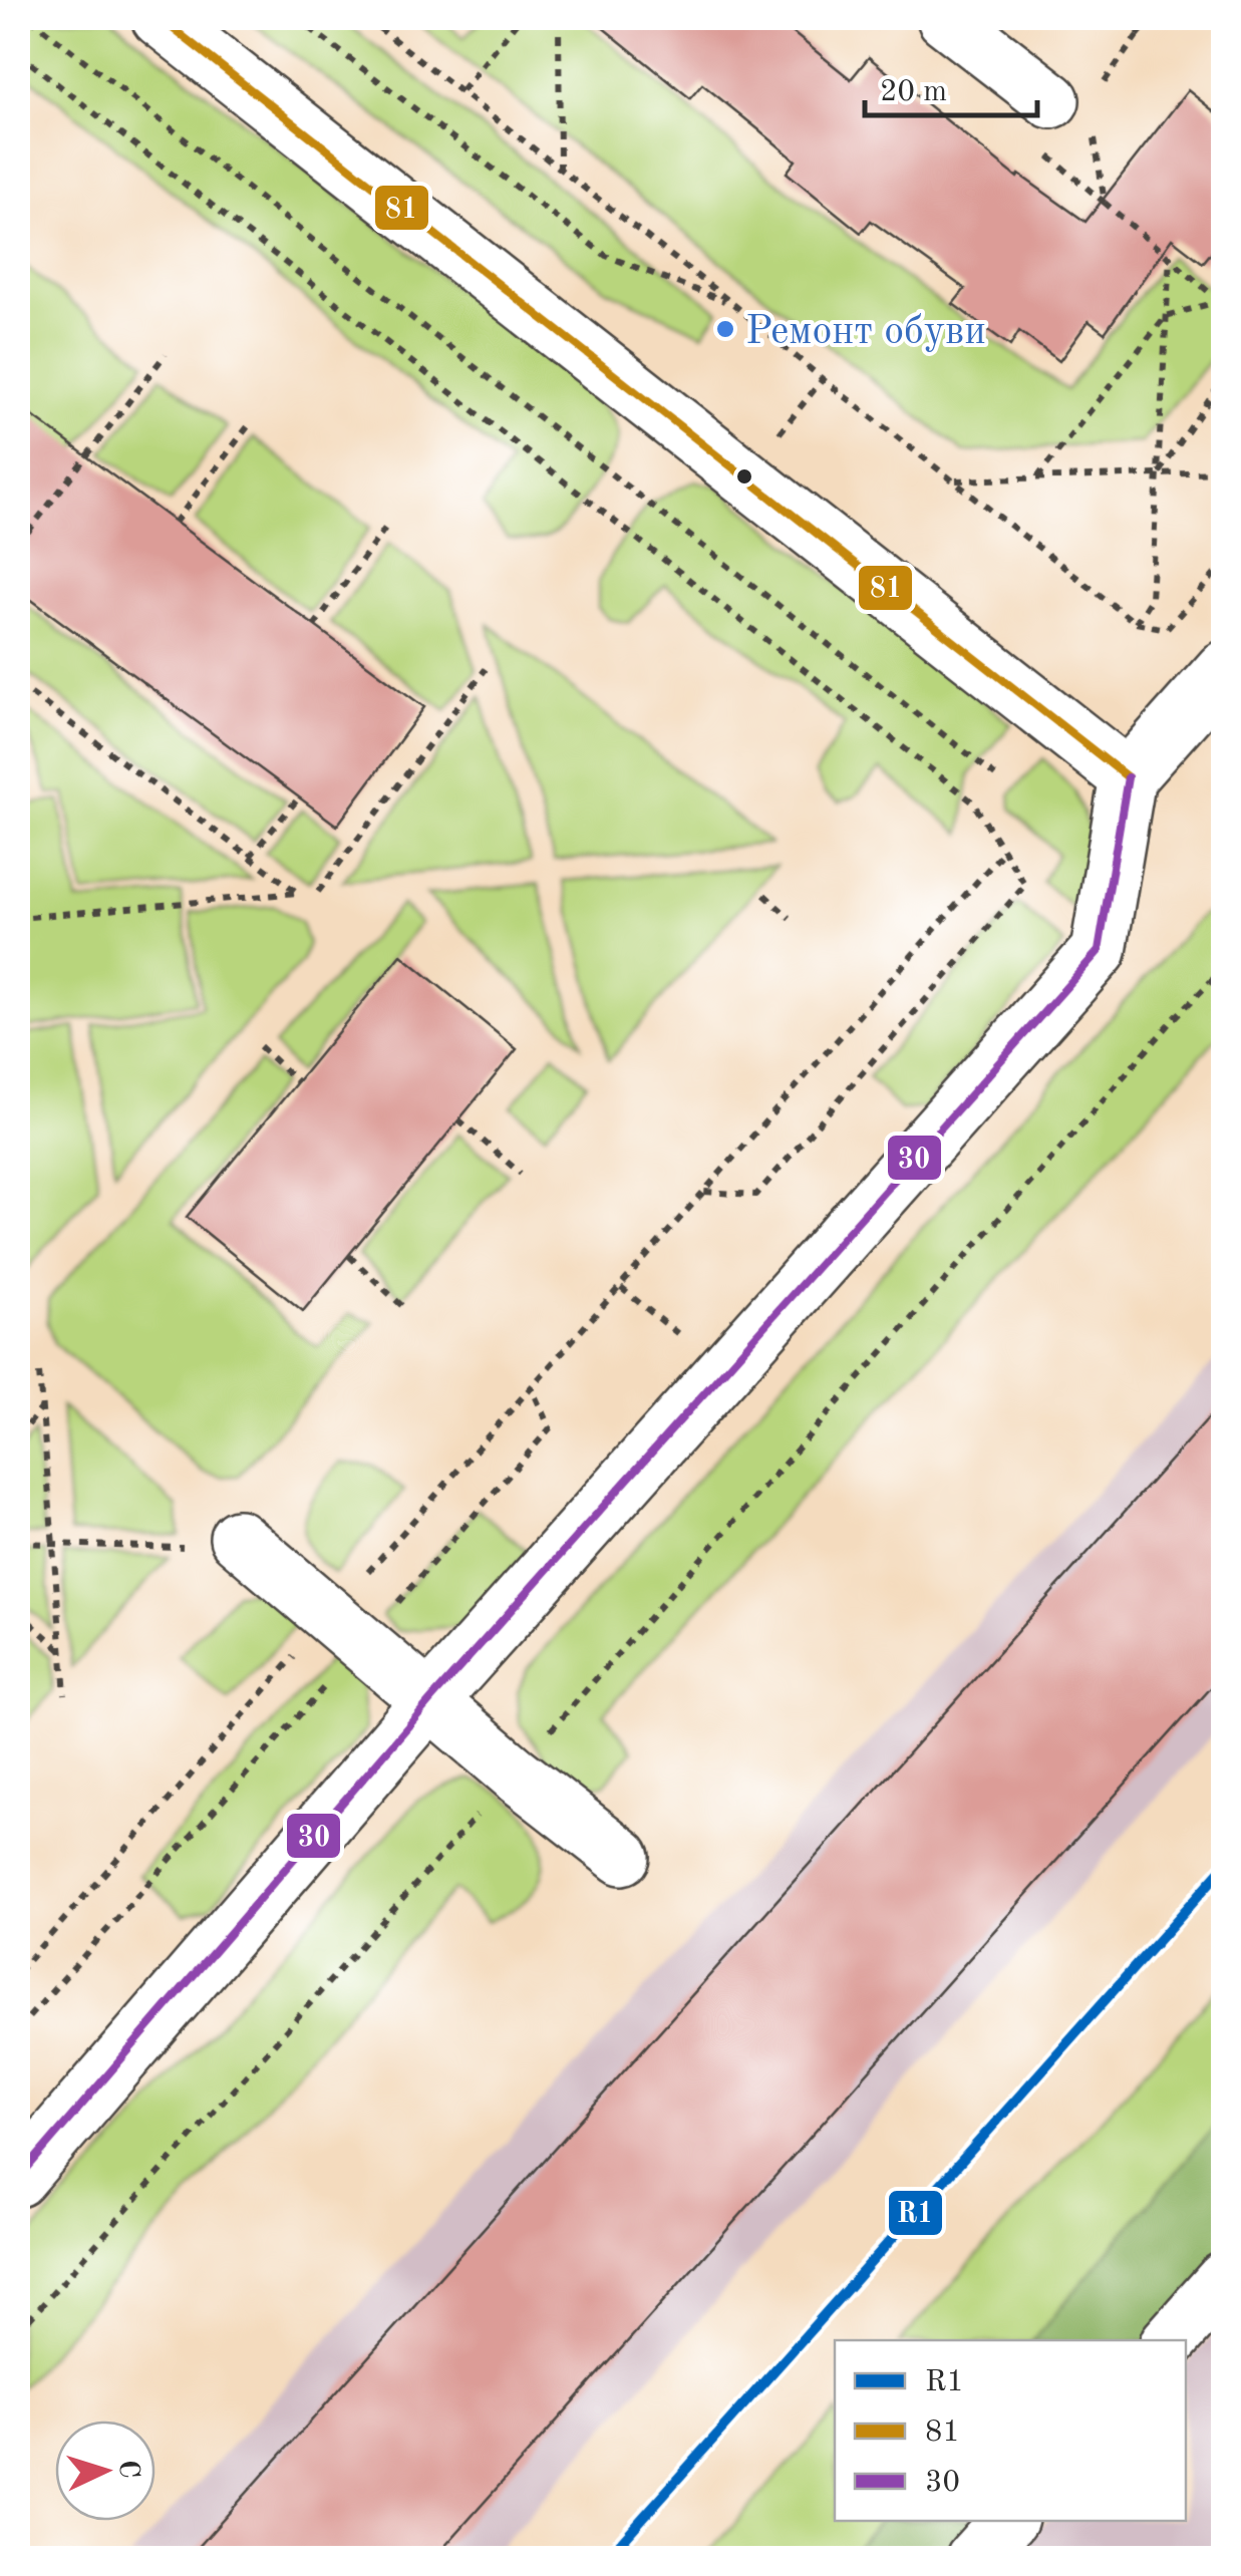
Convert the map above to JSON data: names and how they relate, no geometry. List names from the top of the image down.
{
  "places": ["Ремонт обуви"],
  "lines": ["transit line 81", "transit line 30", "transit line R1"],
  "legend": ["R1", "81", "30"],
  "scale_bar": "20 m",
  "north": "right"
}
